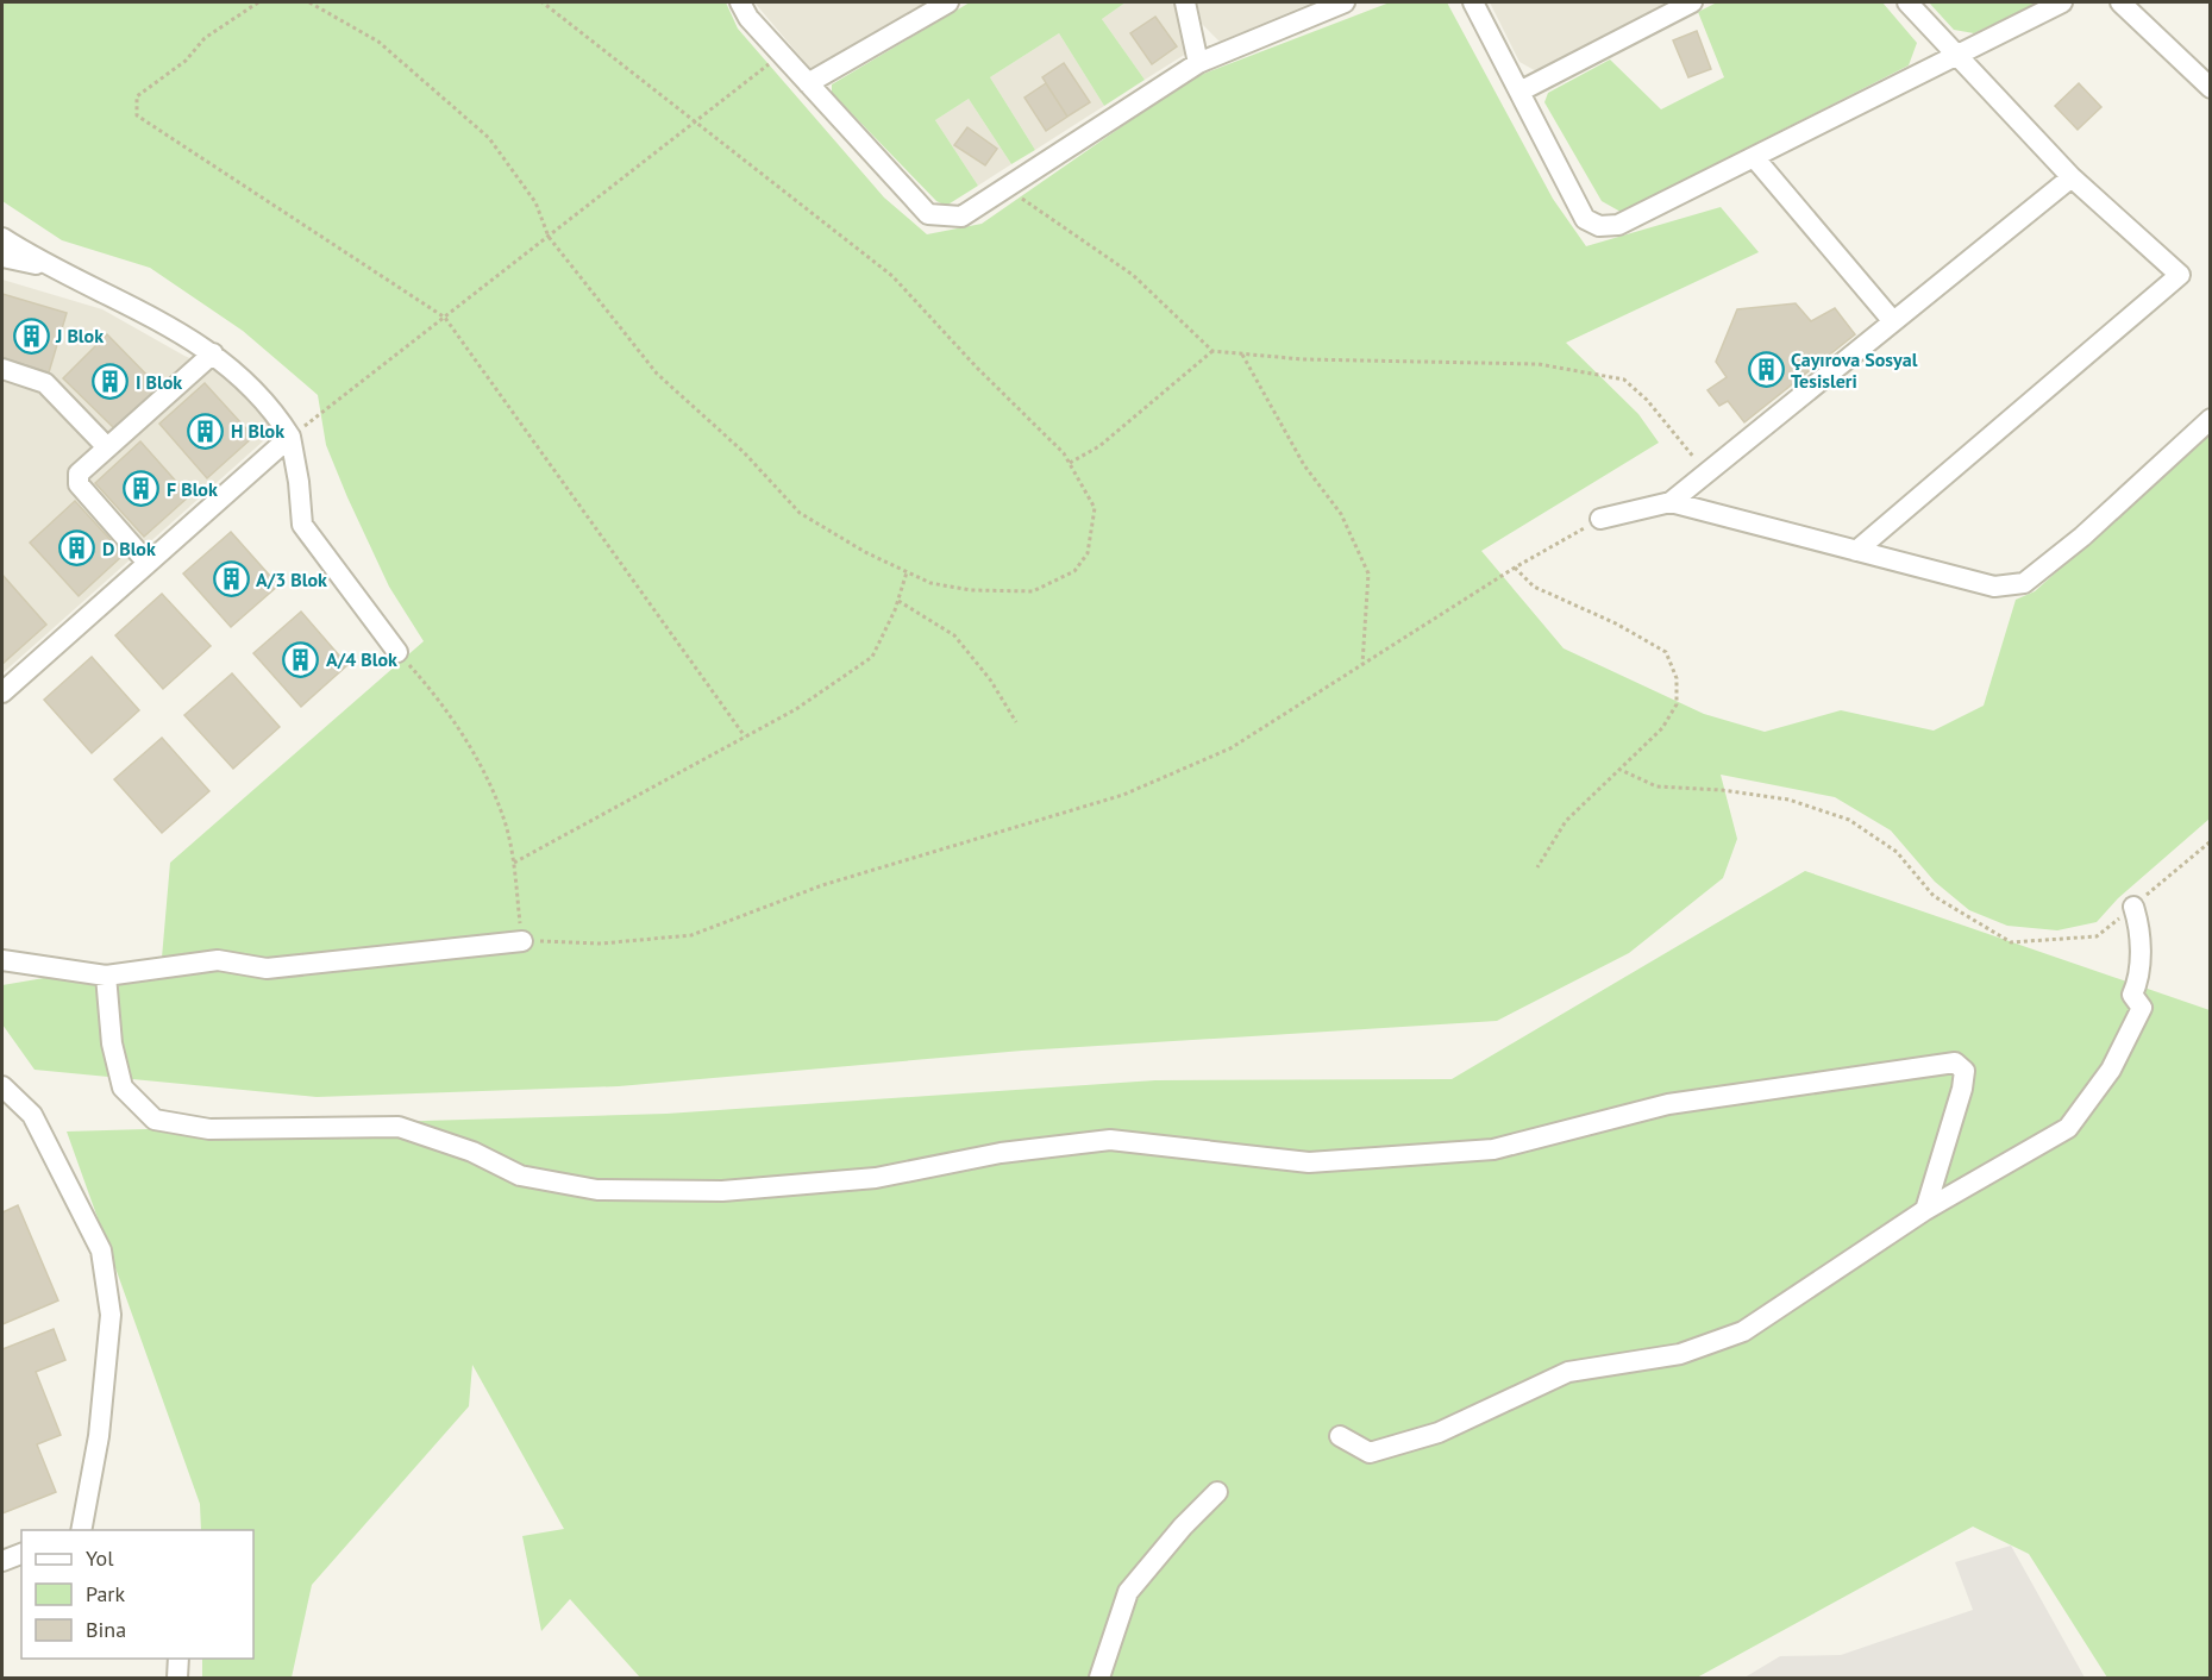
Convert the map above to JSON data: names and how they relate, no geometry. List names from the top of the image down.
{
  "places": {
    "building": [
      "J Blok",
      "Çayırova Sosyal Tesisleri",
      "I Blok",
      "H Blok",
      "F Blok",
      "D Blok",
      "A/3 Blok",
      "A/4 Blok"
    ]
  },
  "legend": ["Yol", "Park", "Bina"]
}
